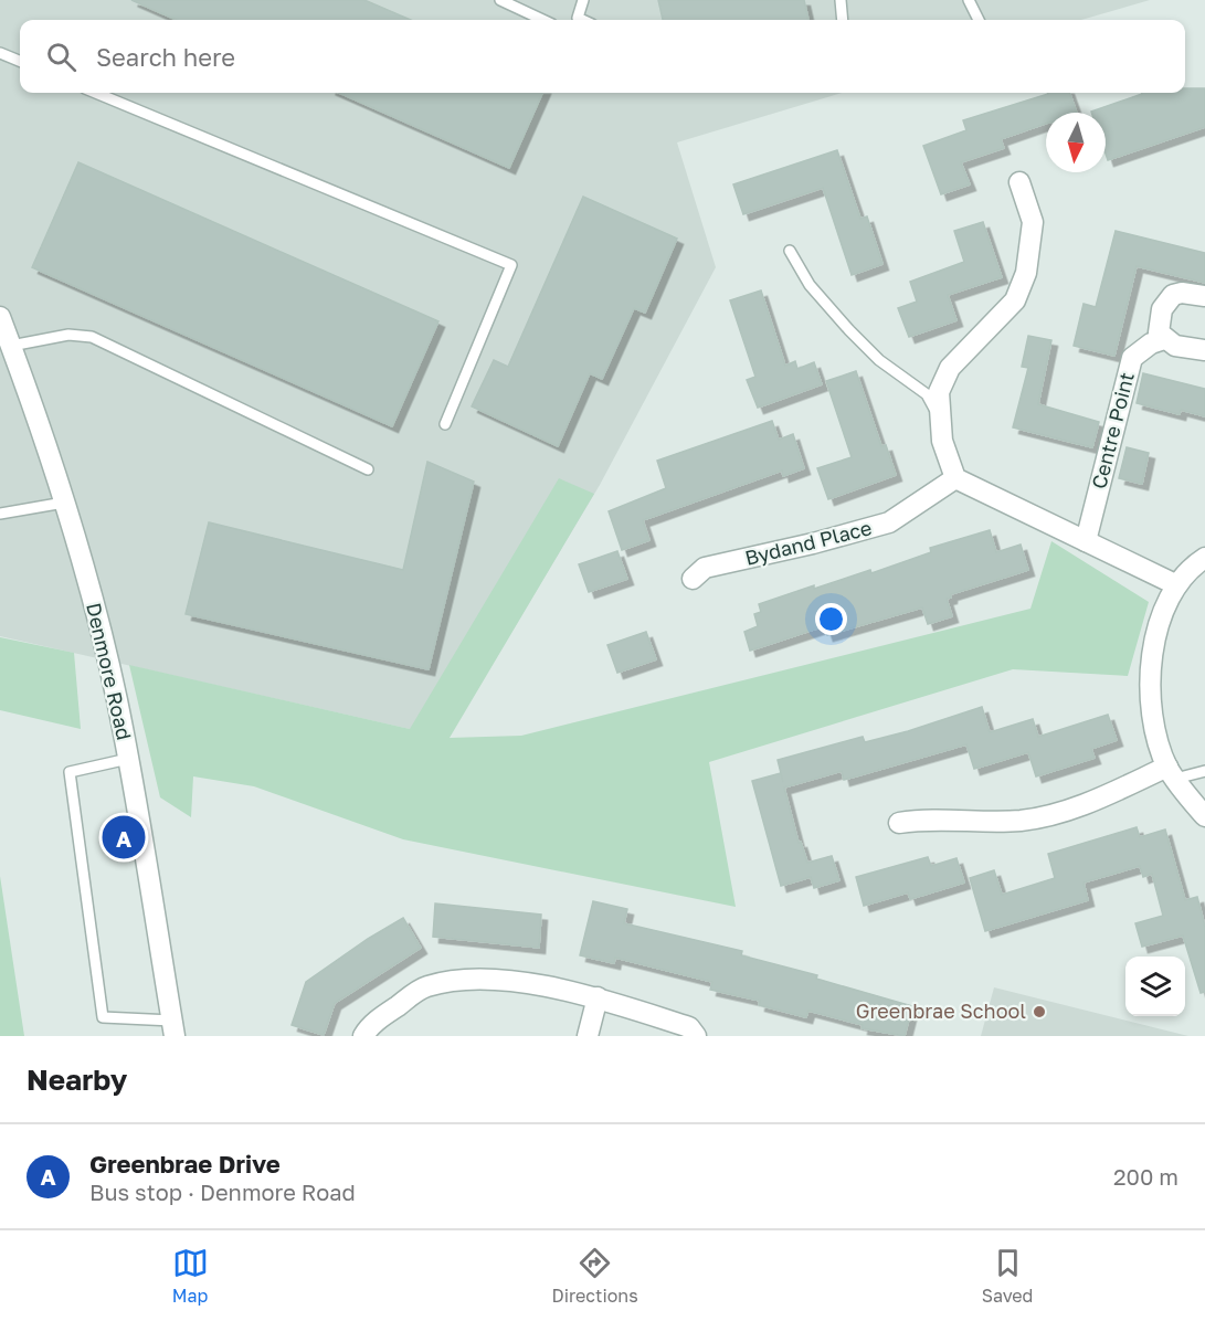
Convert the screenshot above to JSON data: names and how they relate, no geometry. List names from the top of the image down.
{
  "streets": {
    "street": ["Centre Point", "Bydand Place", "Denmore Road"]
  },
  "places": ["Greenbrae School"],
  "north": "bottom",
  "page": {
    "search": "Search here",
    "pins": "A",
    "heading": "Nearby",
    "list": [
      {
        "mark": "A",
        "name": "Greenbrae Drive",
        "note": "Bus stop · Denmore Road",
        "value": "200 m"
      }
    ],
    "nav": ["Map", "Directions", "Saved"]
  }
}
